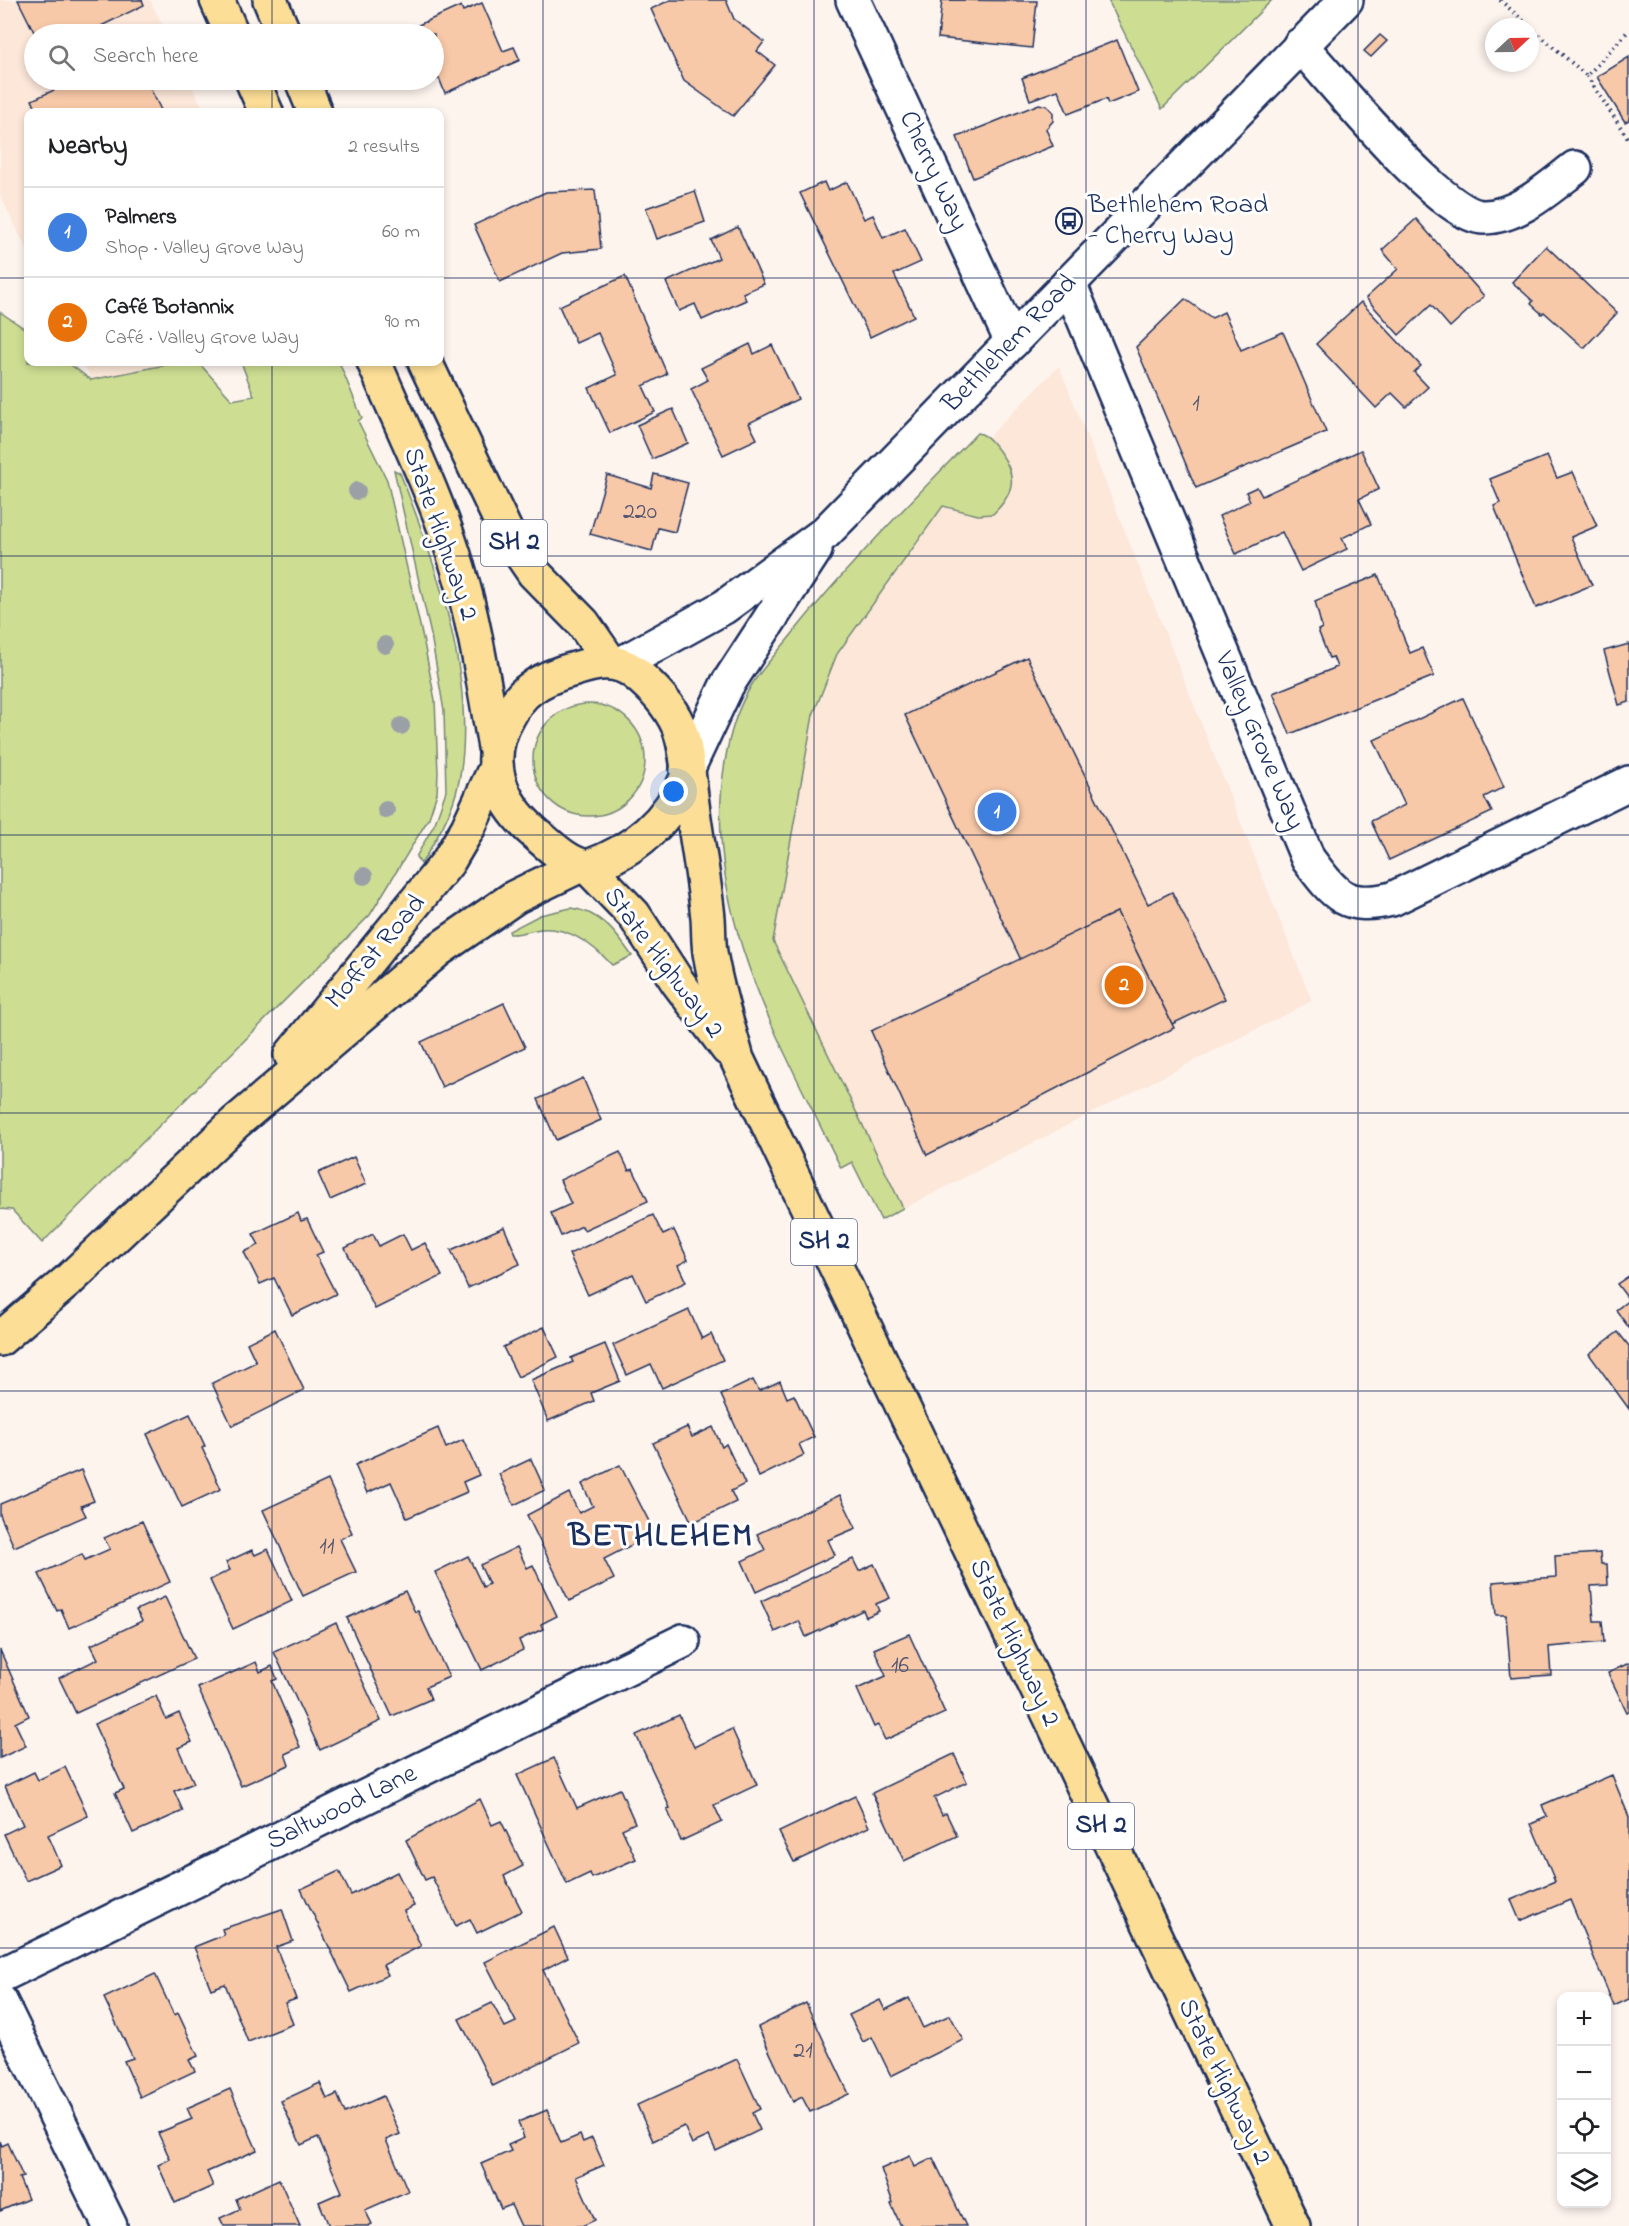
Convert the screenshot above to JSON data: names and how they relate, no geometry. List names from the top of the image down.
{
  "streets": {
    "main road": ["State Highway 2", "SH 2", "Moffat Road"],
    "street": [
      "Cherry Way",
      "Bethlehem Road",
      "Valley Grove Way",
      "Saltwood Lane"
    ]
  },
  "crossings": [
    ["Cherry Way", "Bethlehem Road"],
    ["Bethlehem Road", "State Highway 2"],
    ["Bethlehem Road", "SH 2"],
    ["Bethlehem Road", "Valley Grove Way"],
    ["Bethlehem Road", "Moffat Road"],
    ["State Highway 2", "SH 2"],
    ["State Highway 2", "Moffat Road"],
    ["SH 2", "Moffat Road"]
  ],
  "districts": ["BETHLEHEM"],
  "places": {
    "bus stop": ["Bethlehem Road - Cherry Way"]
  },
  "house_numbers": [
    "1",
    "220",
    "11",
    "16",
    "21"
  ],
  "north": "right",
  "page": {
    "search": "Search here",
    "heading": ["Nearby", "2 results"],
    "list": [
      {
        "mark": "1",
        "name": "Palmers",
        "note": "Shop · Valley Grove Way",
        "value": "60 m"
      },
      {
        "mark": "2",
        "name": "Café Botannix",
        "note": "Café · Valley Grove Way",
        "value": "90 m"
      }
    ],
    "pins": ["1", "2"],
    "map_buttons": ["+", "−"]
  }
}
